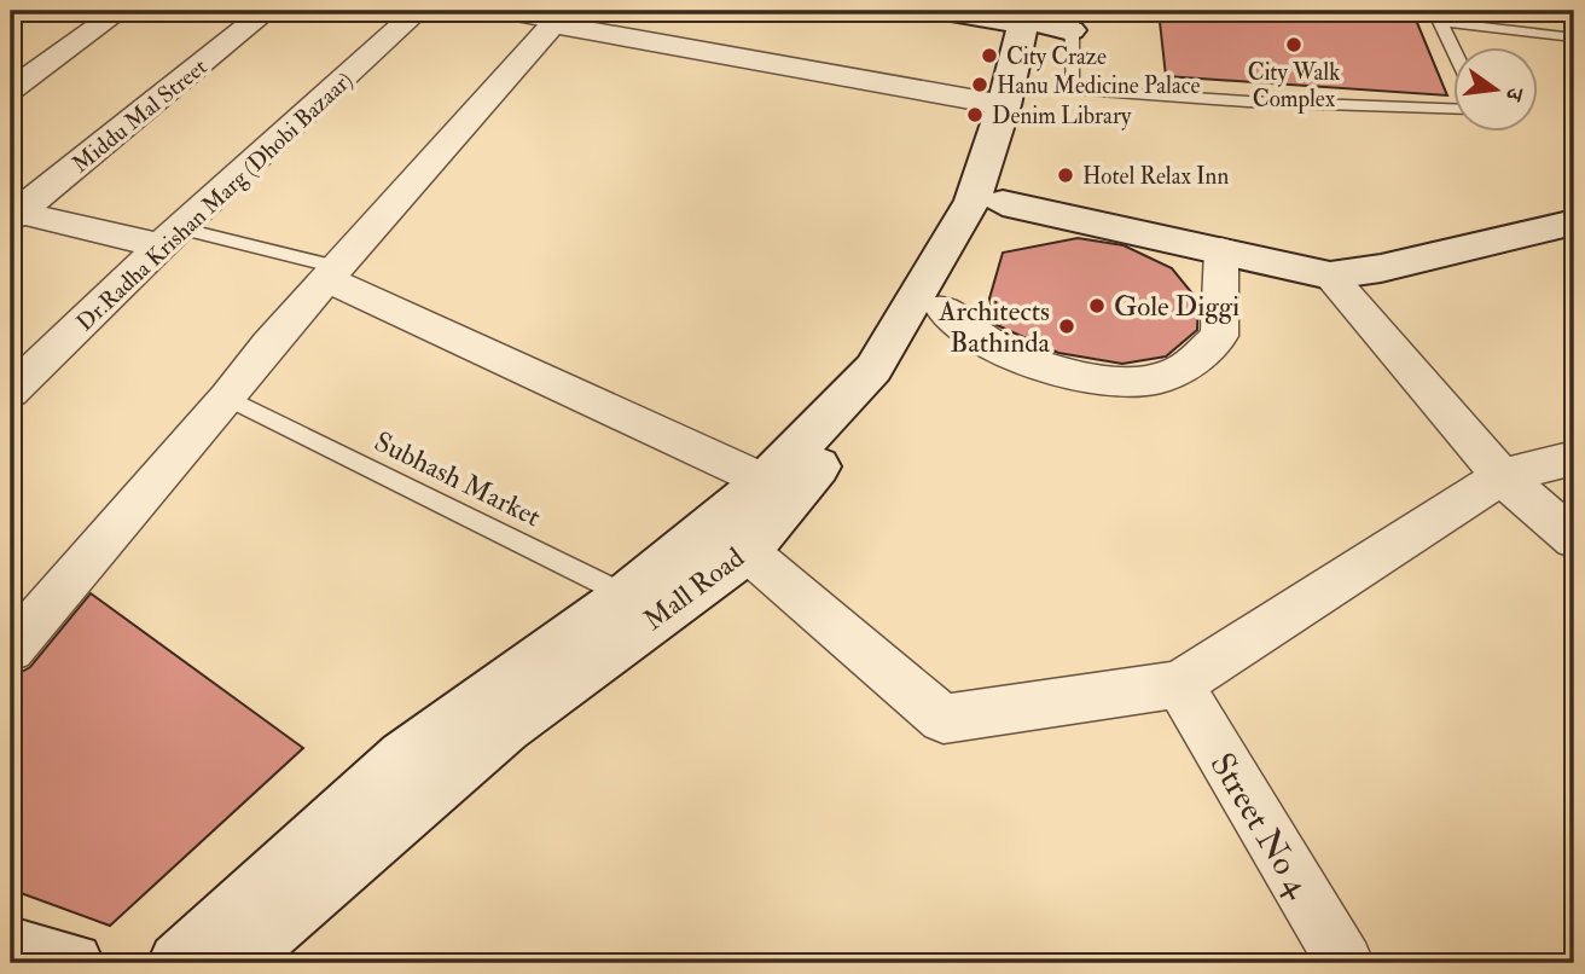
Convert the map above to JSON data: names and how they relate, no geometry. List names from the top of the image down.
{
  "streets": {
    "main road": ["Mall Road"],
    "street": ["Middu Mal Street", "Dr.Radha Krishan Marg (Dhobi Bazaar)", "Street No 4"],
    "lane": ["Subhash Market"]
  },
  "crossings": [
    ["Subhash Market", "Mall Road"]
  ],
  "places": [
    "City Walk Complex",
    "City Craze",
    "Hanu Medicine Palace",
    "Denim Library",
    "Hotel Relax Inn",
    "Gole Diggi",
    "Architects Bathinda"
  ],
  "north": "right"
}
